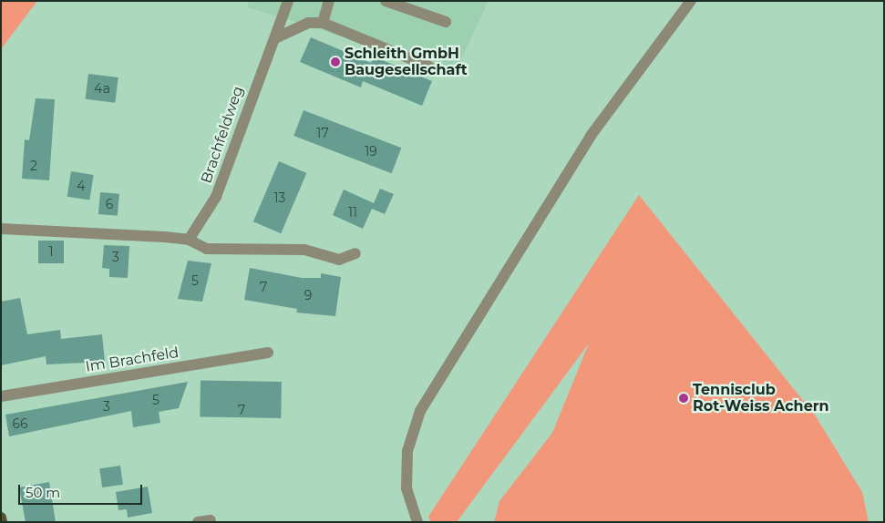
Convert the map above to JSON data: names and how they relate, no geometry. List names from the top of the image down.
{
  "streets": {
    "street": ["Brachfeldweg", "Im Brachfeld"]
  },
  "places": ["Schleith GmbH Baugesellschaft", "Tennisclub Rot-Weiss Achern"],
  "house_numbers": [
    "4a",
    "17",
    "19",
    "2",
    "4",
    "13",
    "6",
    "11",
    "1",
    "3",
    "5",
    "7",
    "9",
    "5",
    "3",
    "7",
    "66"
  ],
  "scale_bar": "50 m"
}
